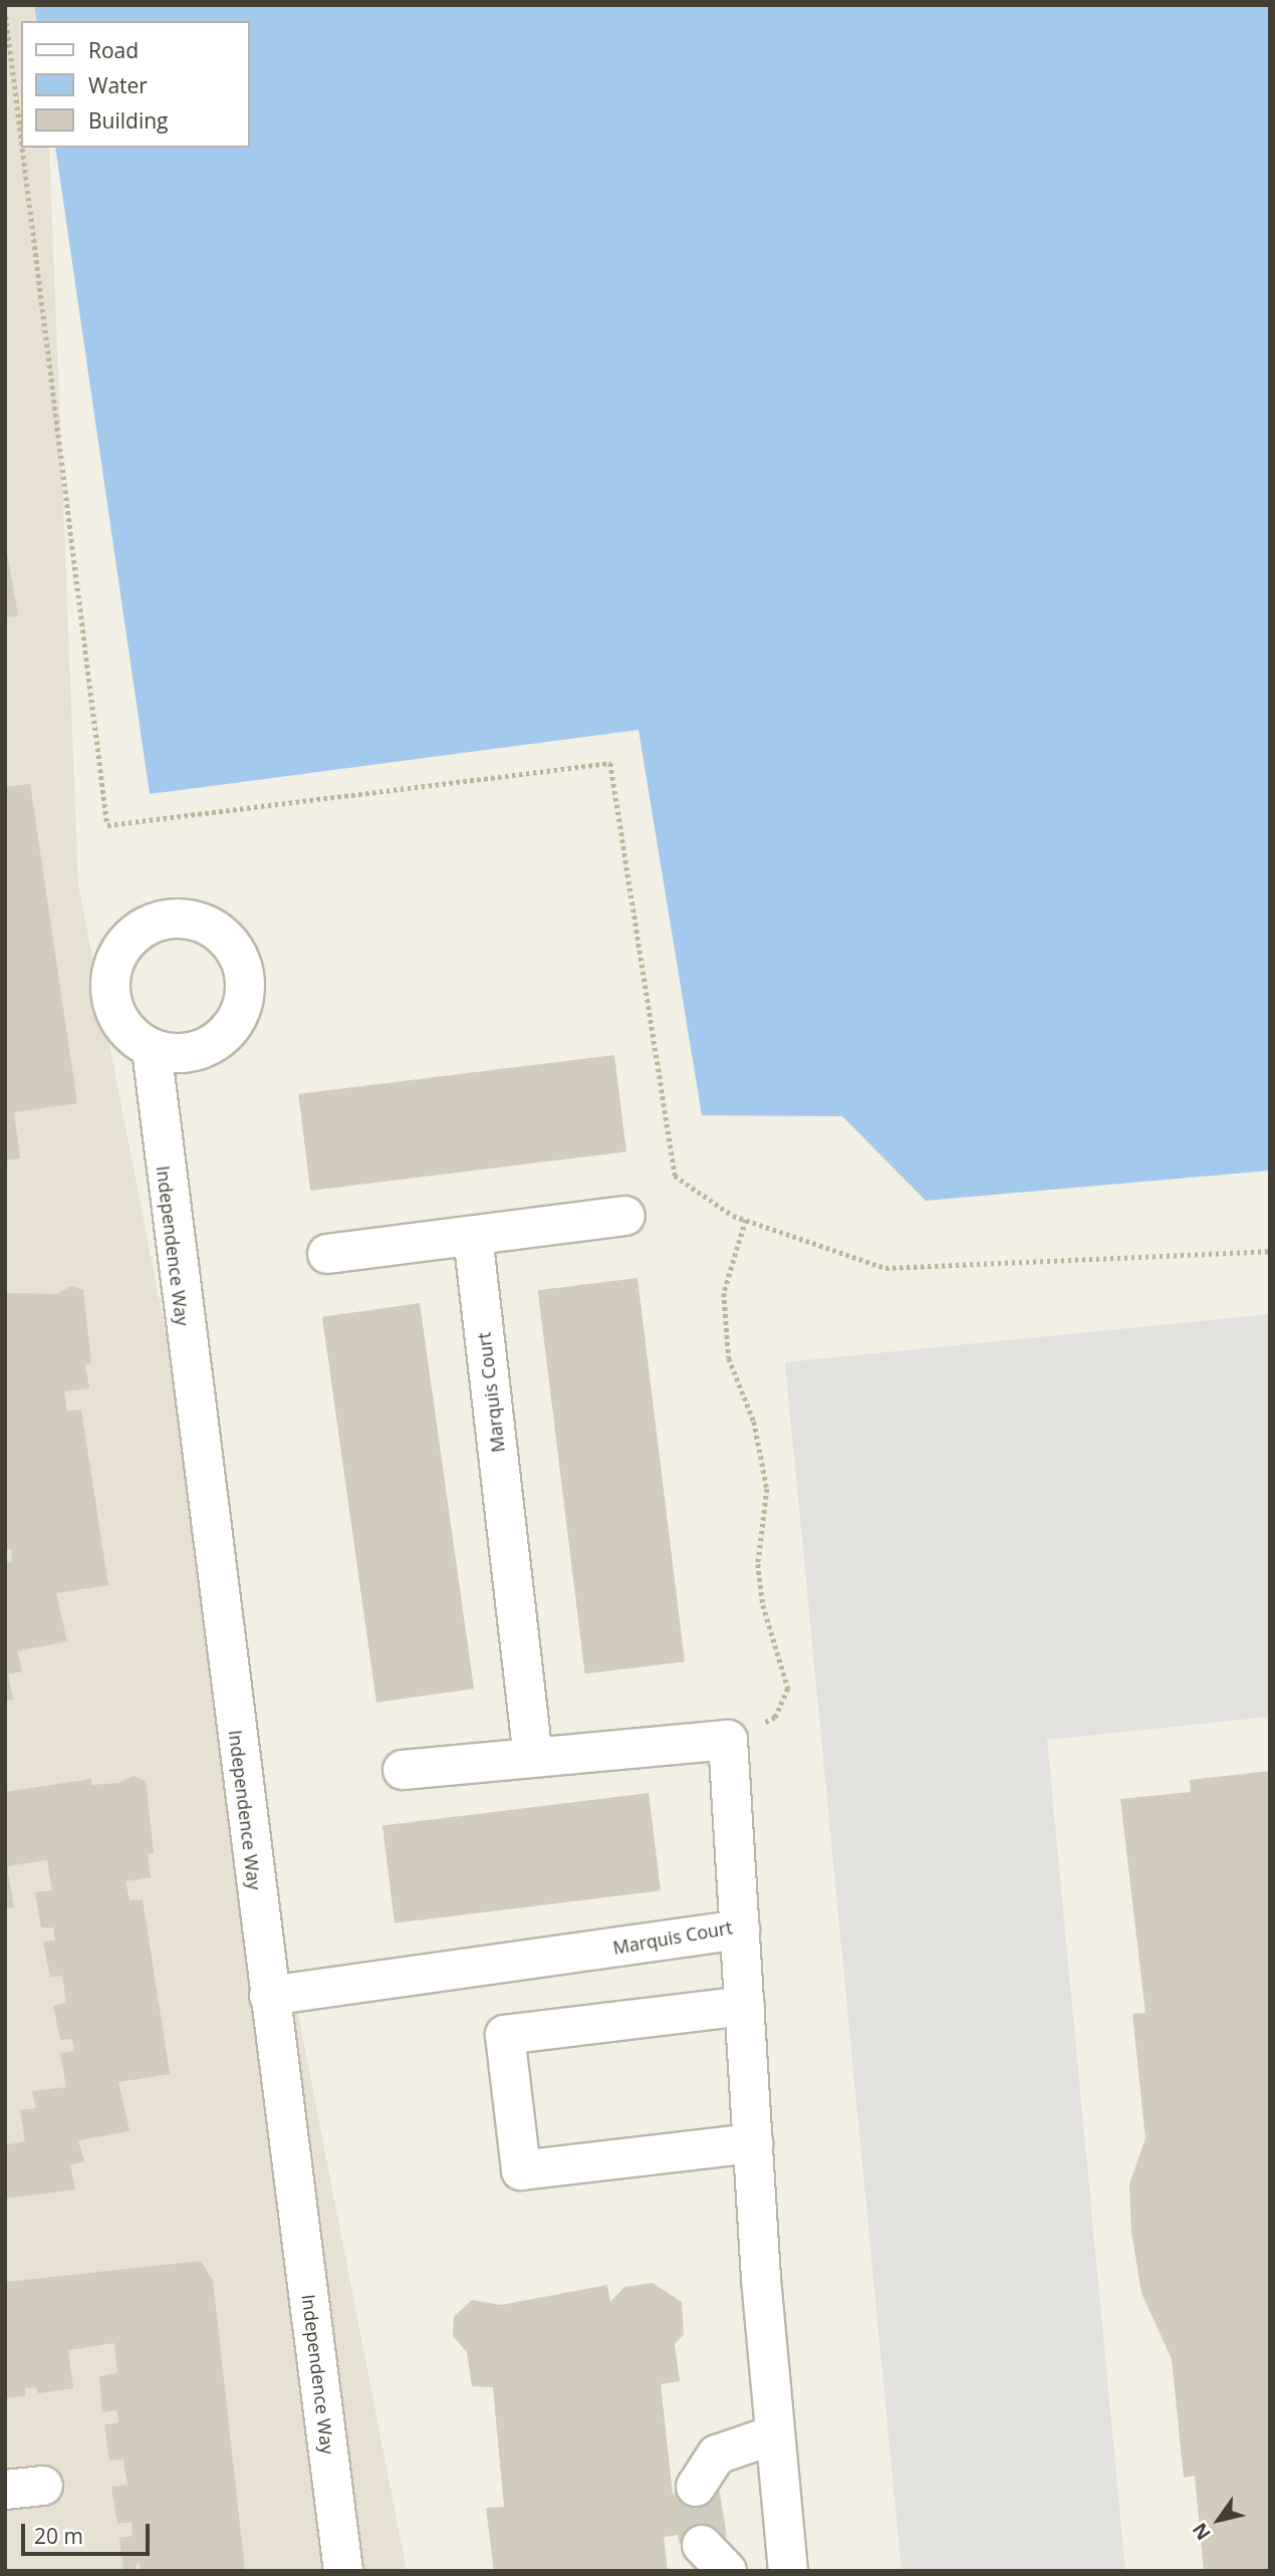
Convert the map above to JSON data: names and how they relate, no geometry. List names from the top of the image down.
{
  "streets": {
    "street": ["Independence Way", "Marquis Court"]
  },
  "crossings": [
    ["Independence Way", "Marquis Court"]
  ],
  "legend": ["Road", "Water", "Building"],
  "scale_bar": "20 m",
  "north": "bottom left"
}
